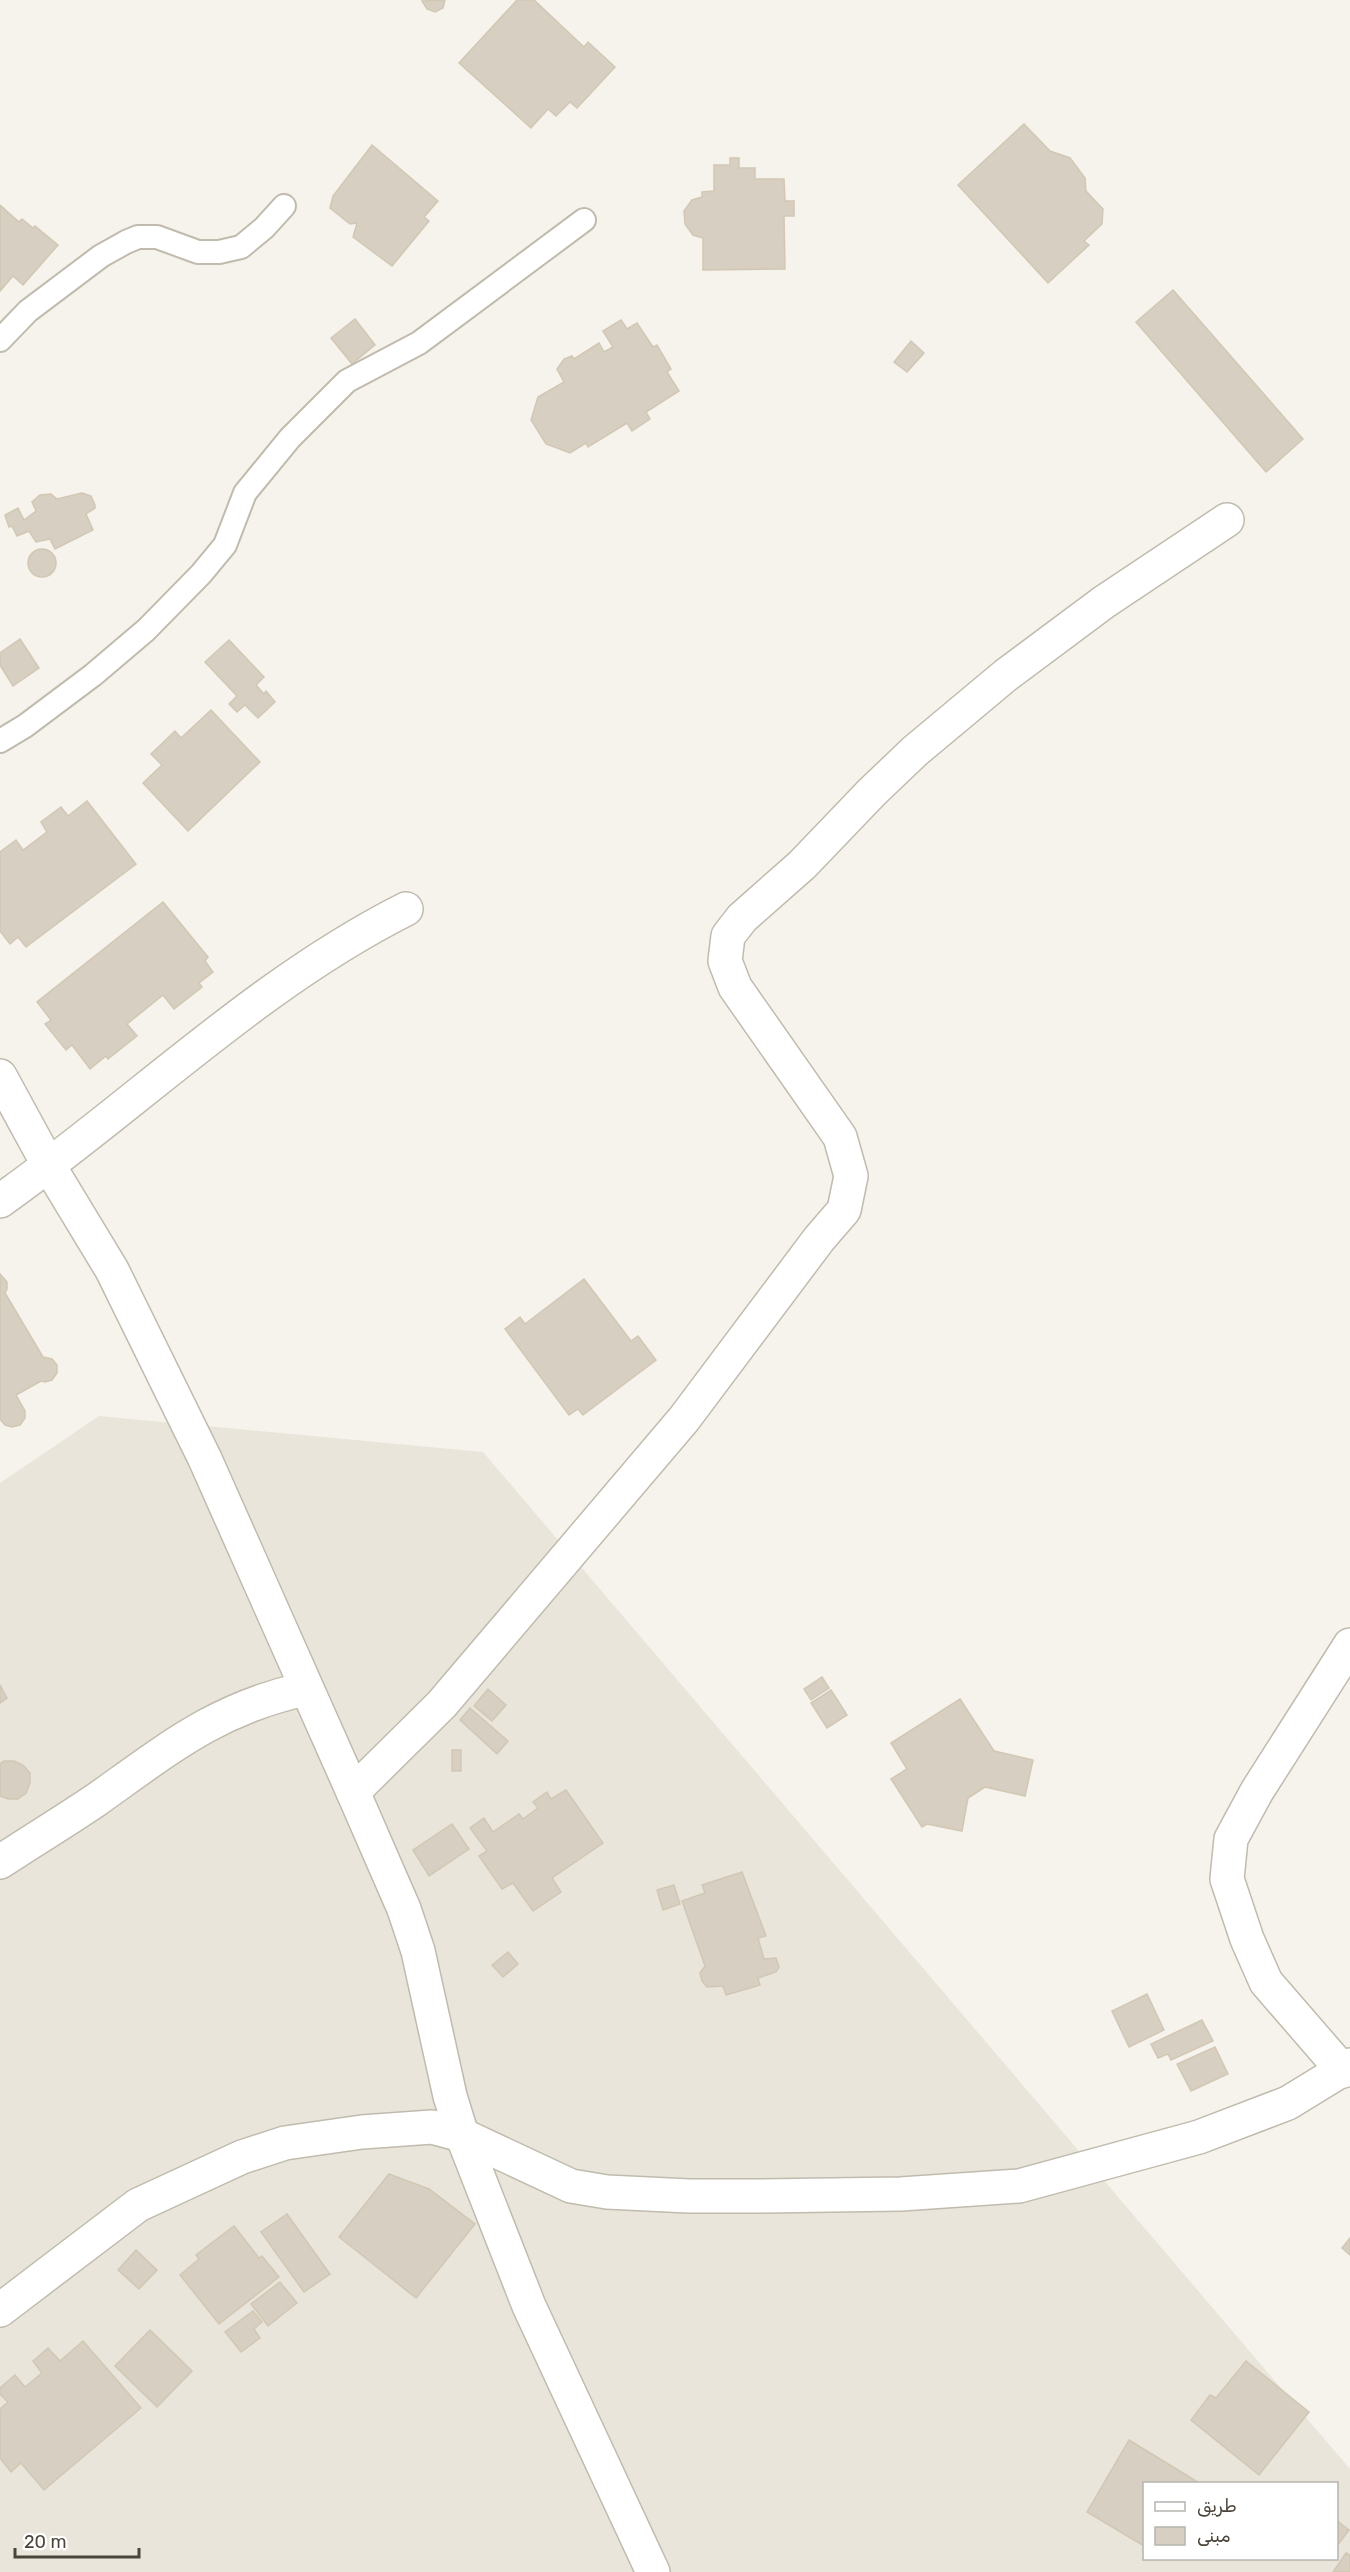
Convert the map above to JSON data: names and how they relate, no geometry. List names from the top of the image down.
{
  "legend": ["طريق", "مبنى"],
  "scale_bar": "20 m"
}
